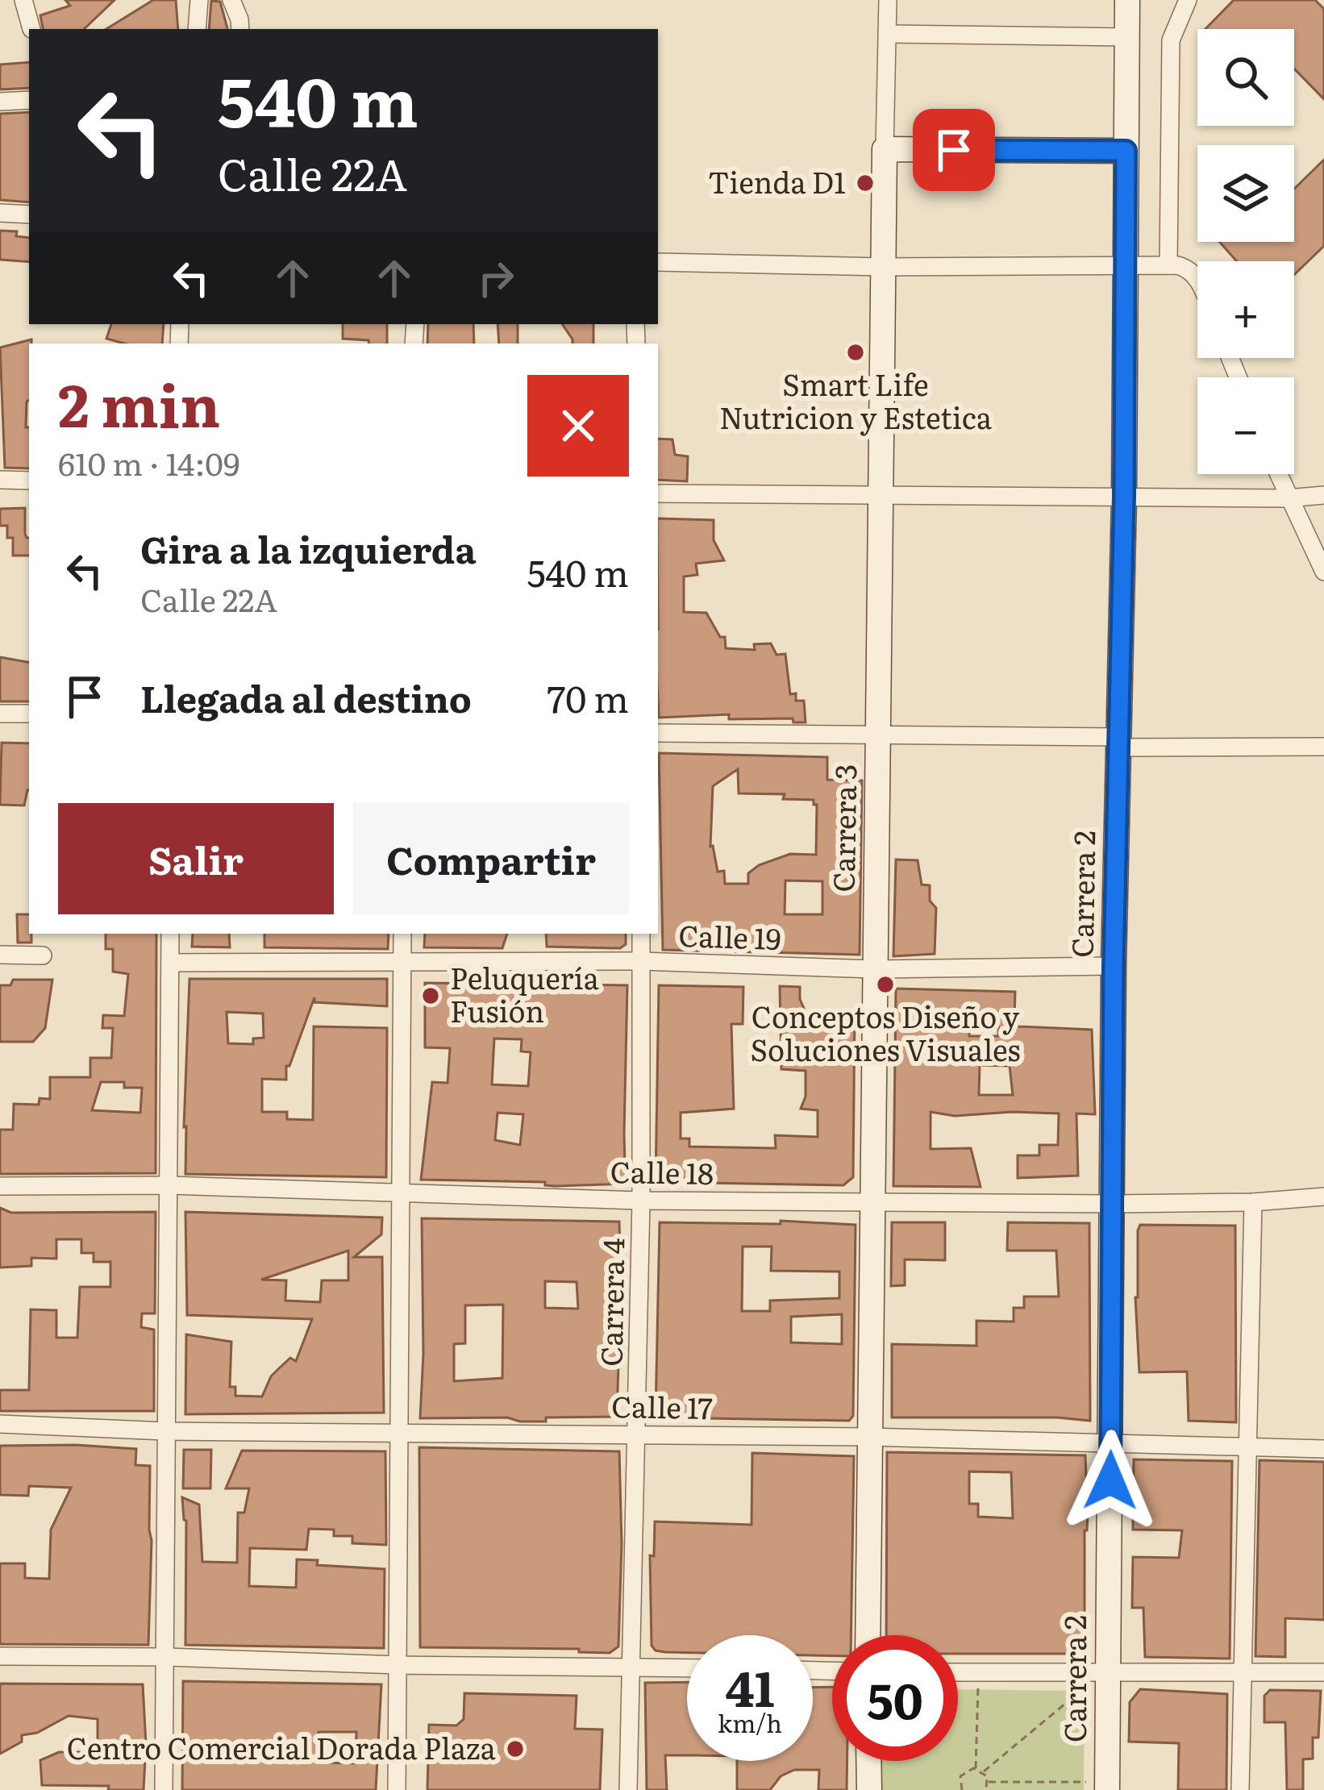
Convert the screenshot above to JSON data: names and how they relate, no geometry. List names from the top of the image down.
{
  "streets": {
    "main road": ["Carrera 3", "Carrera 2"],
    "street": [
      "Calle 19",
      "Calle 18",
      "Carrera 4",
      "Calle 17"
    ]
  },
  "crossings": [
    ["Carrera 3", "Calle 19"],
    ["Carrera 3", "Calle 18"],
    ["Carrera 3", "Calle 17"],
    ["Carrera 2", "Calle 19"],
    ["Carrera 2", "Calle 18"],
    ["Carrera 2", "Calle 17"],
    ["Calle 19", "Carrera 4"],
    ["Calle 18", "Carrera 4"],
    ["Carrera 4", "Calle 17"]
  ],
  "places": [
    "Tienda D1",
    "Smart Life Nutricion y Estetica",
    "Conceptos Diseño y Soluciones Visuales",
    "Peluquería Fusión",
    "Centro Comercial Dorada Plaza"
  ],
  "page": {
    "map_buttons": ["+", "−"],
    "turn": ["540 m", "Calle 22A"],
    "heading": ["2 min", "610 m · 14:09"],
    "list": [
      {
        "name": "Gira a la izquierda",
        "note": "Calle 22A",
        "value": "540 m"
      },
      {
        "name": "Llegada al destino",
        "value": "70 m"
      }
    ],
    "buttons": ["Salir", "Compartir"],
    "speed": "41 km/h",
    "limit": "50"
  }
}
